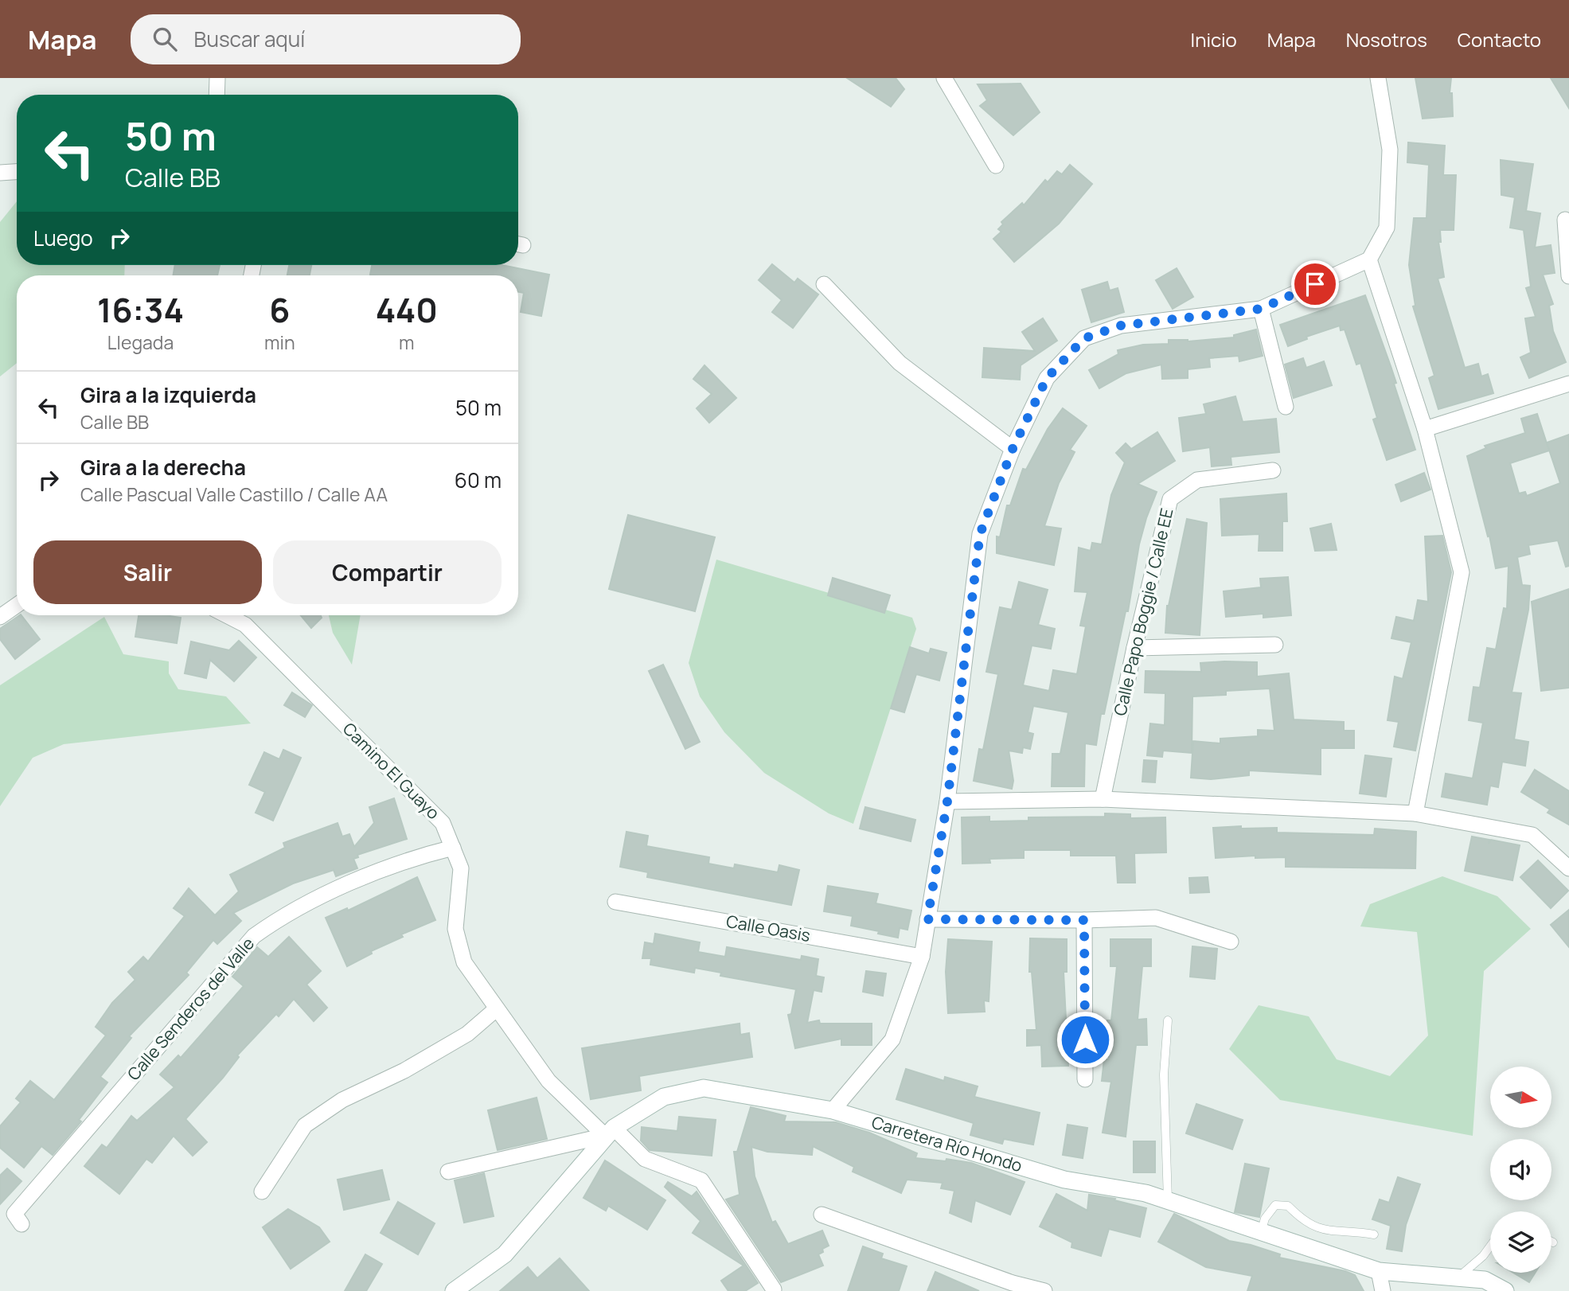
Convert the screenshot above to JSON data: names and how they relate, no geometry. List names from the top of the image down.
{
  "streets": {
    "street": [
      "Calle Papo Boggie / Calle EE",
      "Camino El Guayo",
      "Calle Oasis",
      "Calle Senderos del Valle",
      "Carretera Río Hondo"
    ]
  },
  "crossings": [
    ["Camino El Guayo", "Calle Senderos del Valle"],
    ["Camino El Guayo", "Carretera Río Hondo"]
  ],
  "north": "right",
  "page": {
    "header": "Mapa",
    "search": "Buscar aquí",
    "nav": [
      "Inicio",
      "Mapa",
      "Nosotros",
      "Contacto"
    ],
    "turn": ["50 m", "Calle BB"],
    "then": "Luego",
    "eta": [
      "16:34",
      "Llegada",
      "6",
      "min",
      "440",
      "m"
    ],
    "list": [
      {
        "name": "Gira a la izquierda",
        "note": "Calle BB",
        "value": "50 m"
      },
      {
        "name": "Gira a la derecha",
        "note": "Calle Pascual Valle Castillo / Calle AA",
        "value": "60 m"
      }
    ],
    "buttons": ["Salir", "Compartir"]
  }
}
